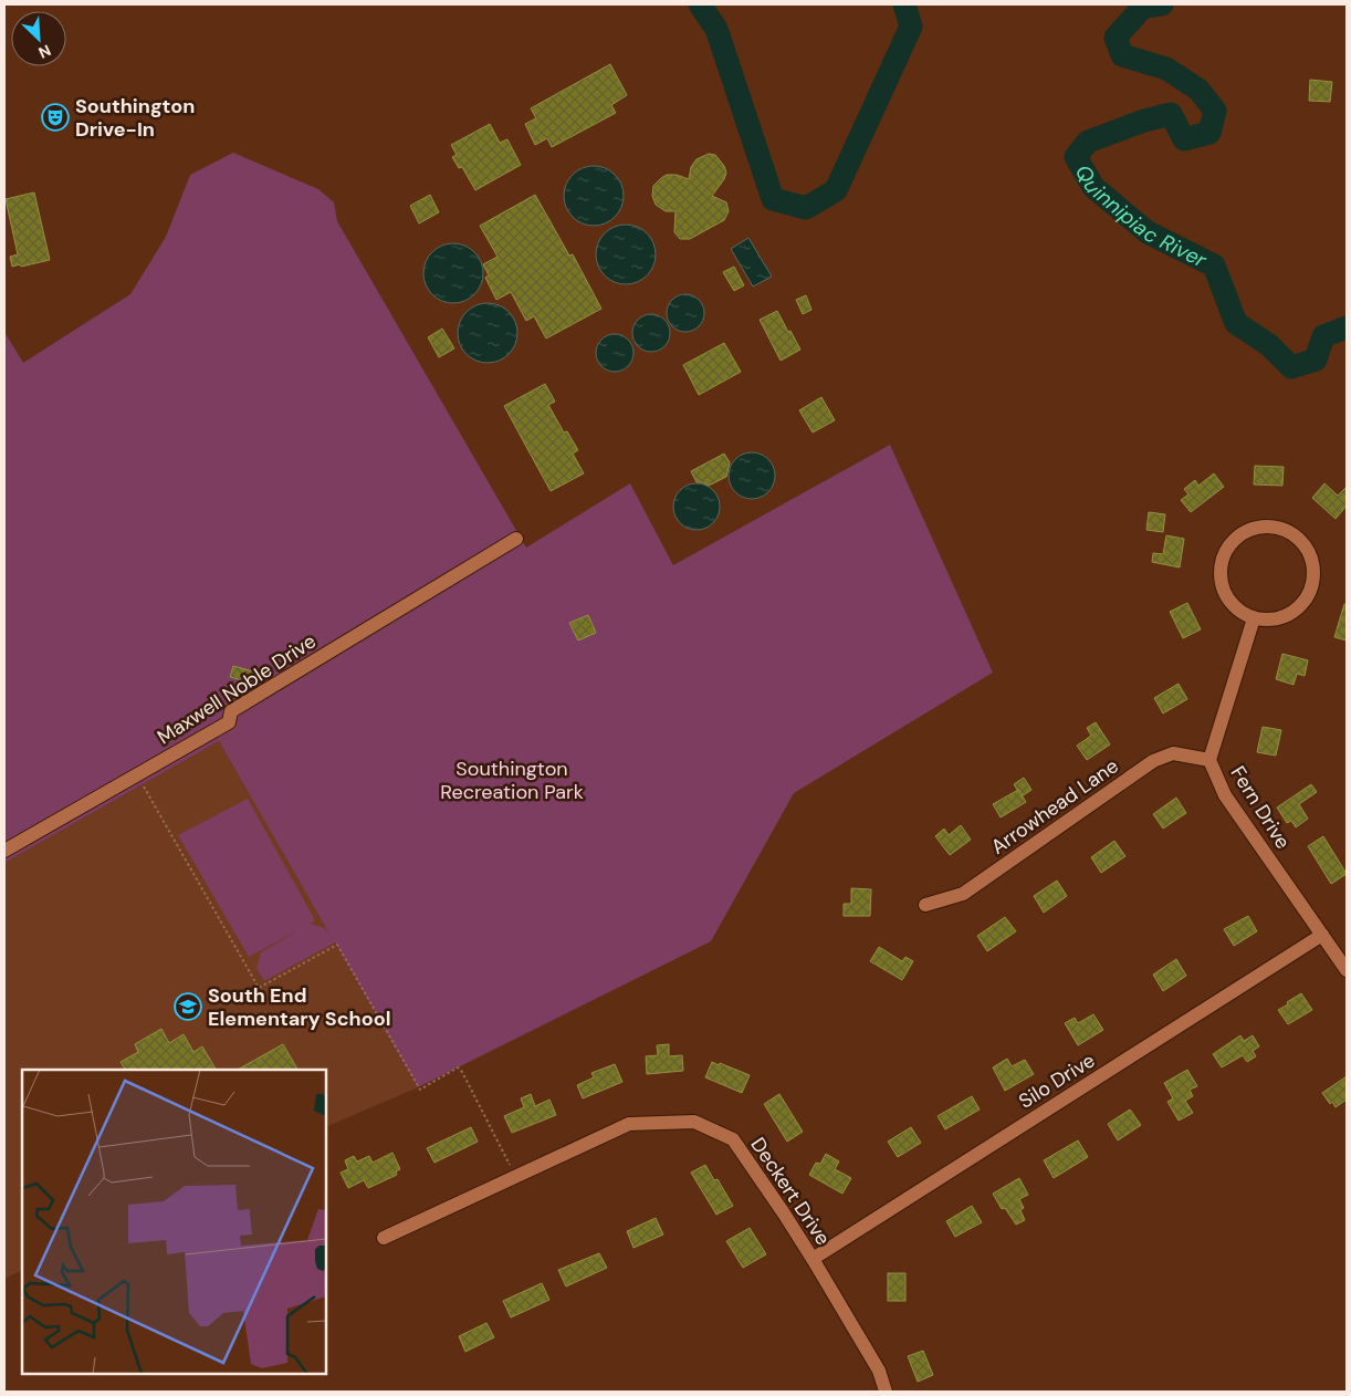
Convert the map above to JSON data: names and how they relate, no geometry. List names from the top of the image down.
{
  "streets": {
    "street": [
      "Maxwell Noble Drive",
      "Arrowhead Lane",
      "Fern Drive",
      "Silo Drive",
      "Deckert Drive"
    ]
  },
  "crossings": [
    ["Arrowhead Lane", "Fern Drive"],
    ["Fern Drive", "Silo Drive"],
    ["Silo Drive", "Deckert Drive"]
  ],
  "water": ["Quinnipiac River"],
  "parks": ["Southington Recreation Park"],
  "places": {
    "theatre": ["Southington Drive-In"],
    "school or university": ["South End Elementary School"]
  },
  "north": "bottom right"
}
